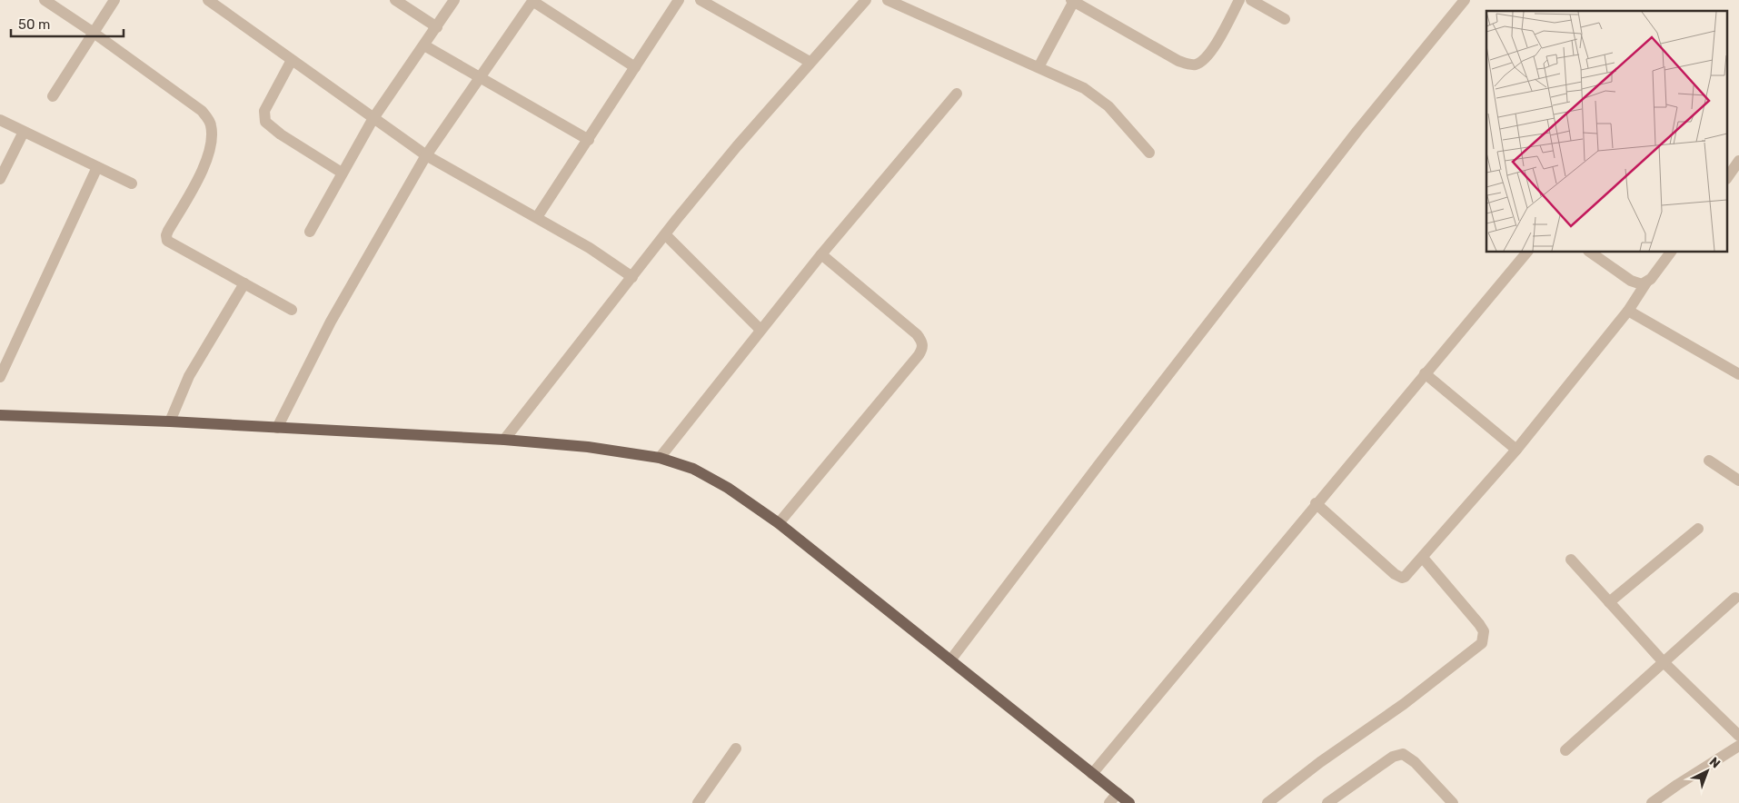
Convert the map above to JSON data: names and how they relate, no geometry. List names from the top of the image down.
{
  "scale_bar": "50 m",
  "north": "top right"
}
